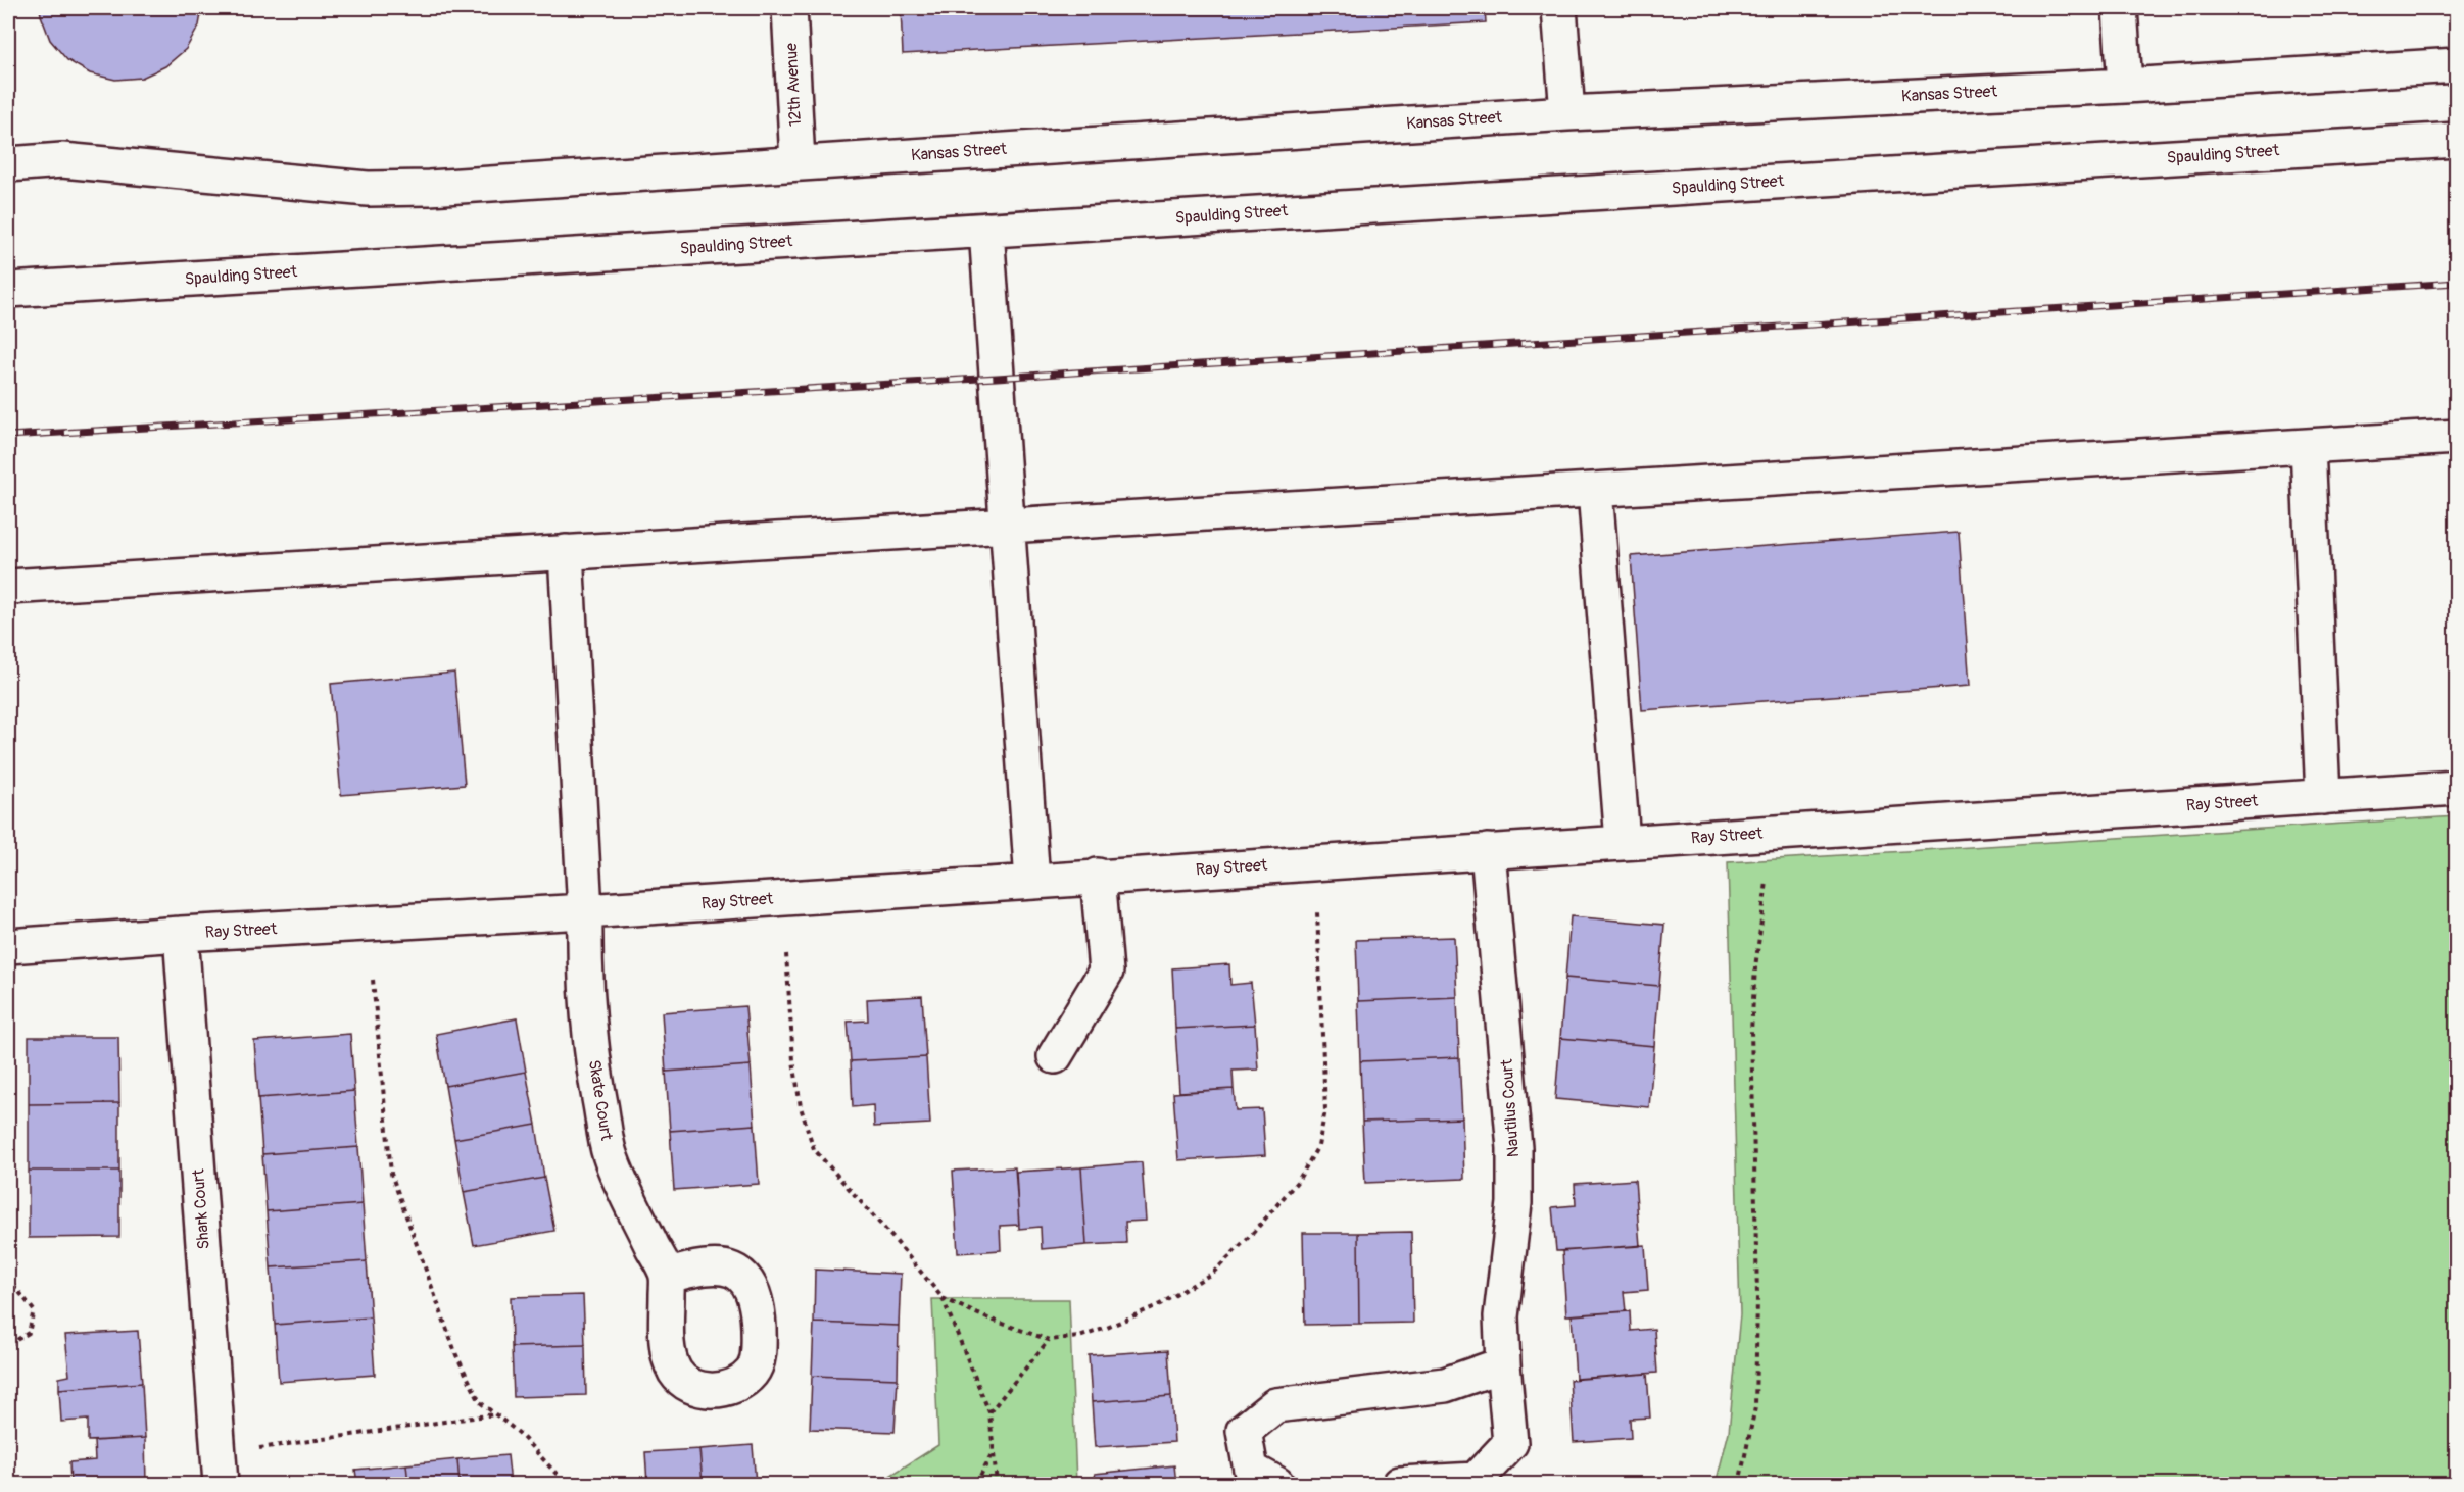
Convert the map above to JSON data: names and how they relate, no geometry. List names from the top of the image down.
{
  "streets": {
    "street": [
      "12th Avenue",
      "Kansas Street",
      "Spaulding Street",
      "Ray Street",
      "Skate Court",
      "Nautilus Court",
      "Shark Court"
    ]
  },
  "crossings": [
    ["12th Avenue", "Kansas Street"],
    ["Ray Street", "Skate Court"],
    ["Ray Street", "Nautilus Court"],
    ["Ray Street", "Shark Court"]
  ]
}
